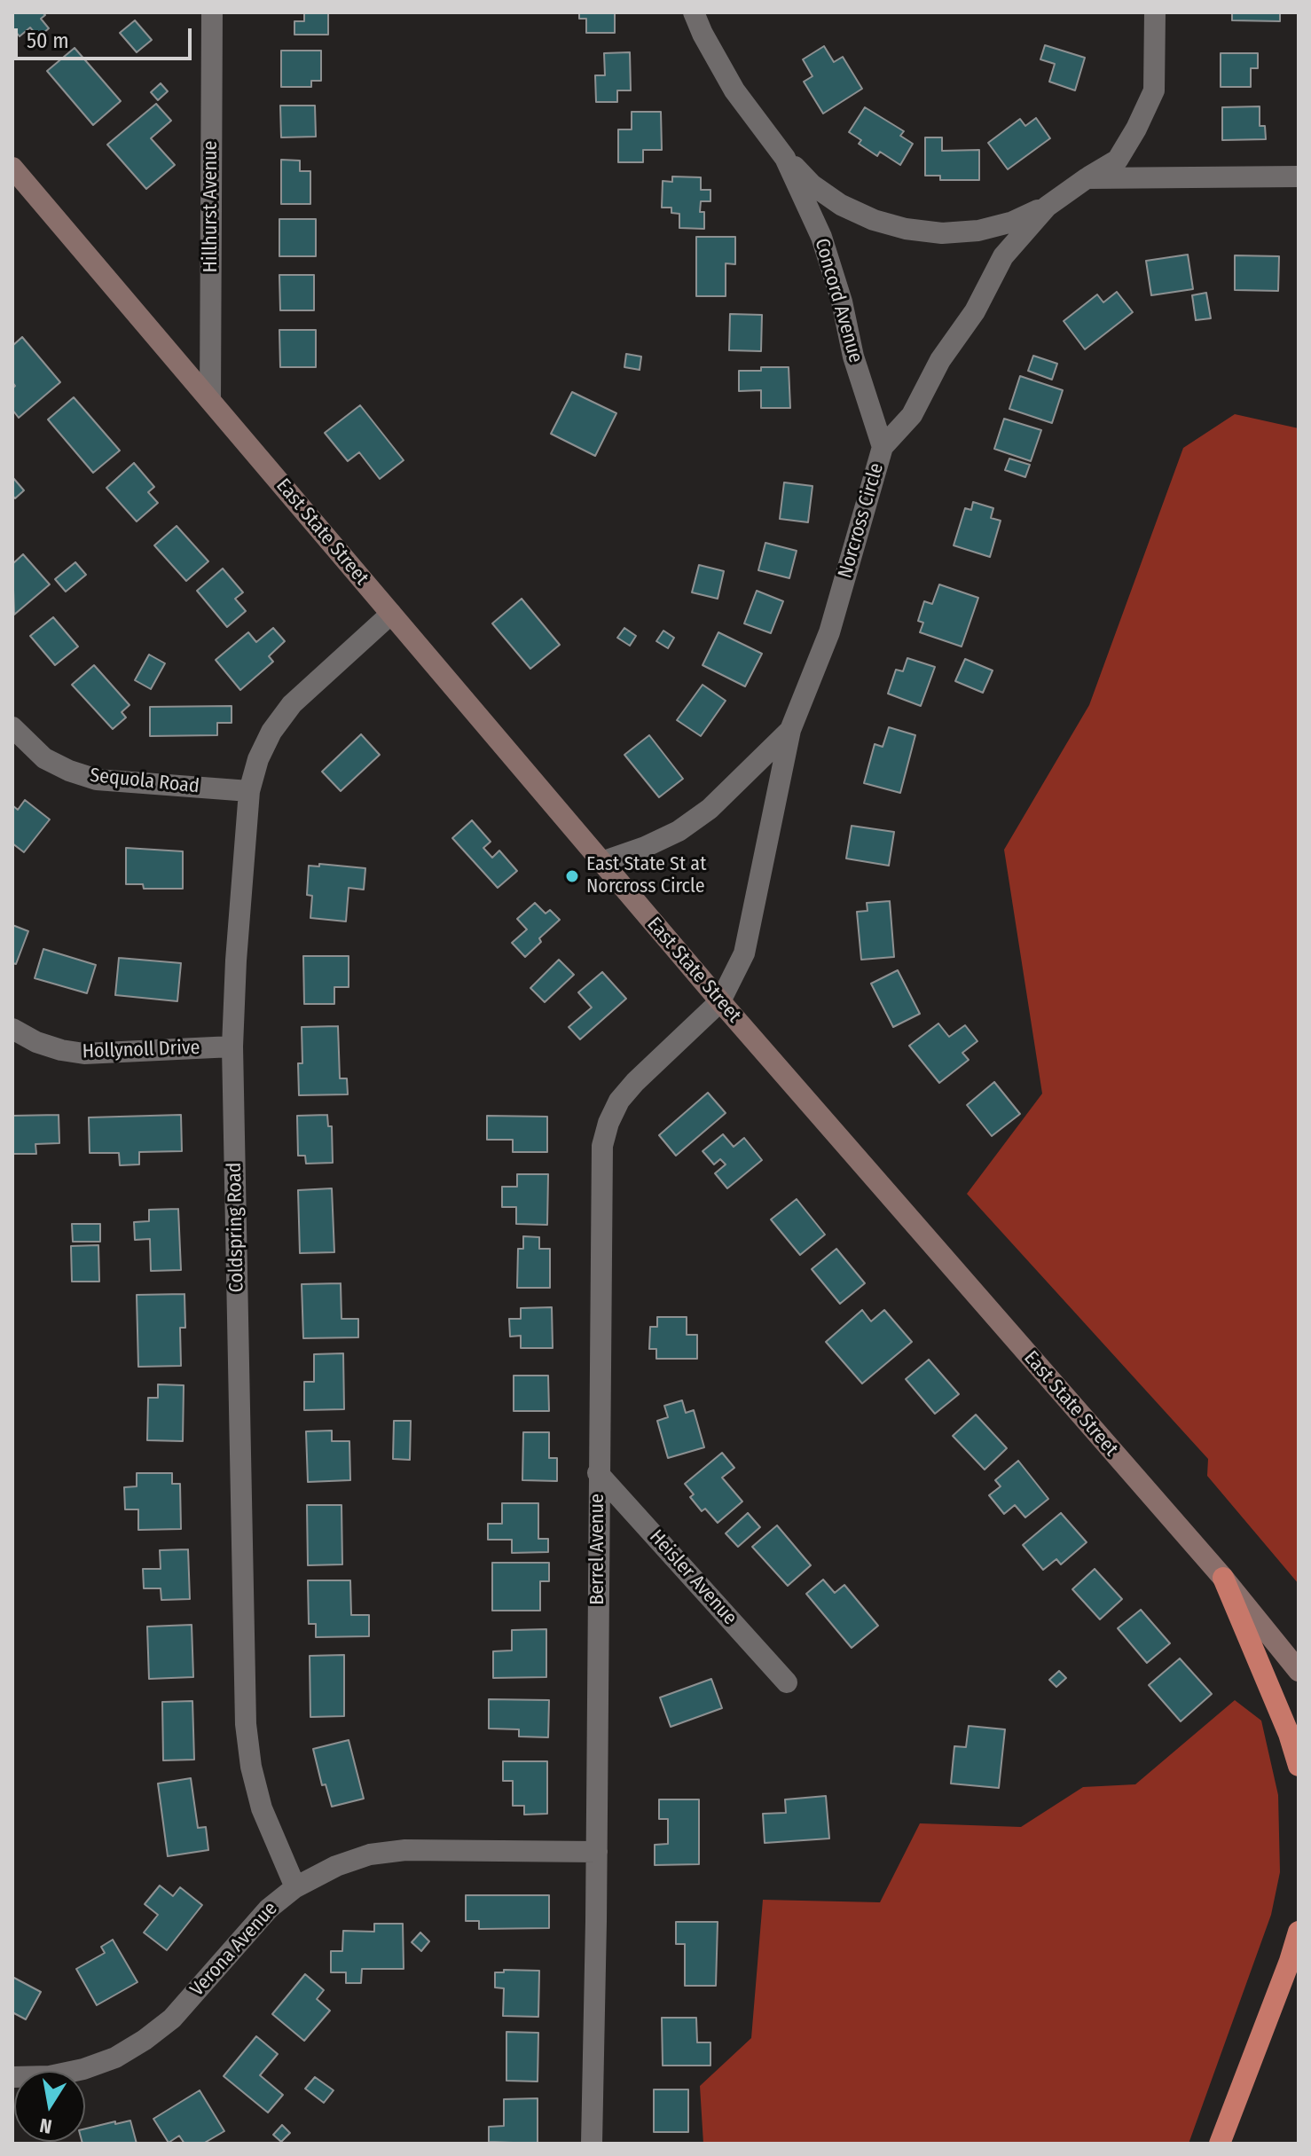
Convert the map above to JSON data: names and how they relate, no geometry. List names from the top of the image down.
{
  "streets": {
    "street": [
      "Hillhurst Avenue",
      "Concord Avenue",
      "Norcross Circle",
      "East State Street",
      "Sequola Road",
      "Hollynoll Drive",
      "Coldspring Road",
      "Berrel Avenue",
      "Heisler Avenue",
      "Verona Avenue"
    ]
  },
  "crossings": [
    ["Hillhurst Avenue", "East State Street"],
    ["Concord Avenue", "Norcross Circle"],
    ["Norcross Circle", "East State Street"],
    ["Norcross Circle", "Berrel Avenue"],
    ["East State Street", "Coldspring Road"],
    ["East State Street", "Berrel Avenue"],
    ["Sequola Road", "Coldspring Road"],
    ["Hollynoll Drive", "Coldspring Road"],
    ["Coldspring Road", "Verona Avenue"],
    ["Berrel Avenue", "Heisler Avenue"],
    ["Berrel Avenue", "Verona Avenue"]
  ],
  "places": ["East State St at Norcross Circle"],
  "scale_bar": "50 m",
  "north": "bottom"
}
